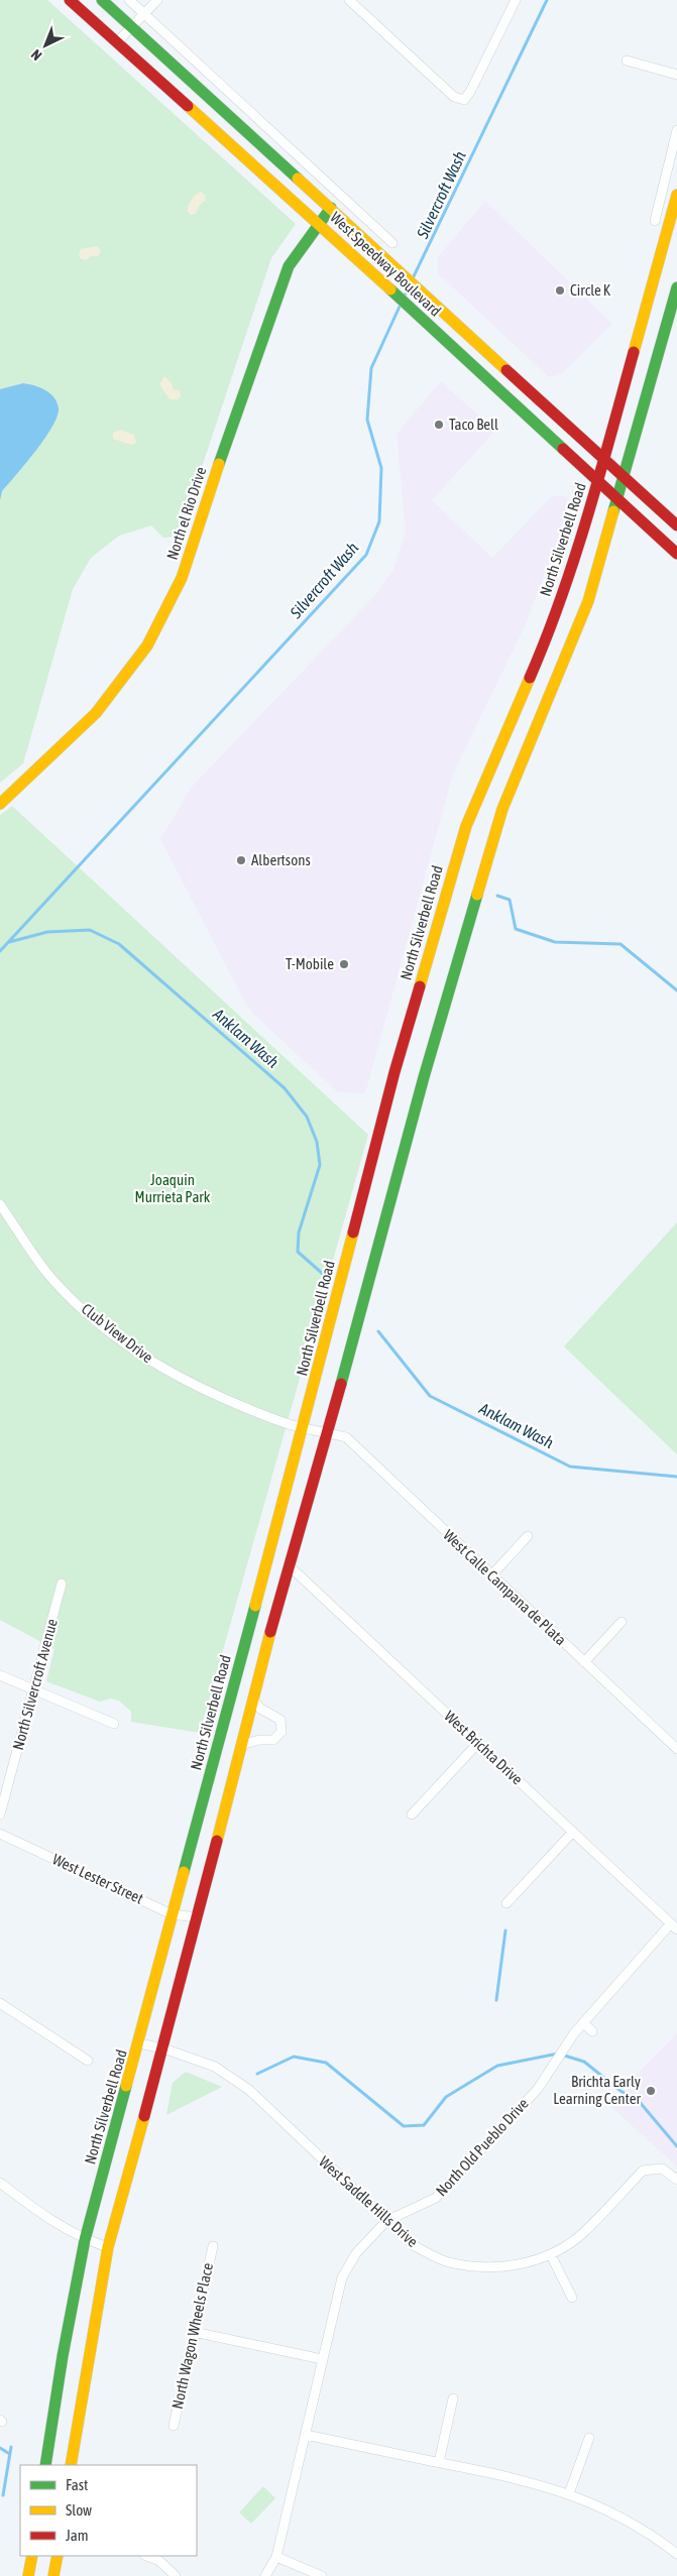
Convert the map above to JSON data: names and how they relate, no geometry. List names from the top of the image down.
{
  "streets": {
    "main road": ["West Speedway Boulevard", "North el Rio Drive", "North Silverbell Road"],
    "street": [
      "Club View Drive",
      "West Calle Campana de Plata",
      "North Silvercroft Avenue",
      "West Brichta Drive",
      "West Lester Street",
      "North Old Pueblo Drive",
      "West Saddle Hills Drive",
      "North Wagon Wheels Place"
    ]
  },
  "crossings": [
    ["West Speedway Boulevard", "North el Rio Drive"],
    ["West Speedway Boulevard", "North Silverbell Road"],
    ["North Silverbell Road", "Club View Drive"],
    ["North Silverbell Road", "West Lester Street"],
    ["North Silverbell Road", "West Saddle Hills Drive"],
    ["Club View Drive", "West Calle Campana de Plata"],
    ["West Brichta Drive", "North Old Pueblo Drive"],
    ["North Old Pueblo Drive", "West Saddle Hills Drive"]
  ],
  "water": ["Silvercroft Wash", "Anklam Wash"],
  "parks": ["Joaquin Murrieta Park"],
  "places": [
    "Circle K",
    "Taco Bell",
    "Albertsons",
    "T-Mobile",
    "Brichta Early Learning Center"
  ],
  "legend": ["Fast", "Slow", "Jam"],
  "north": "bottom left"
}
